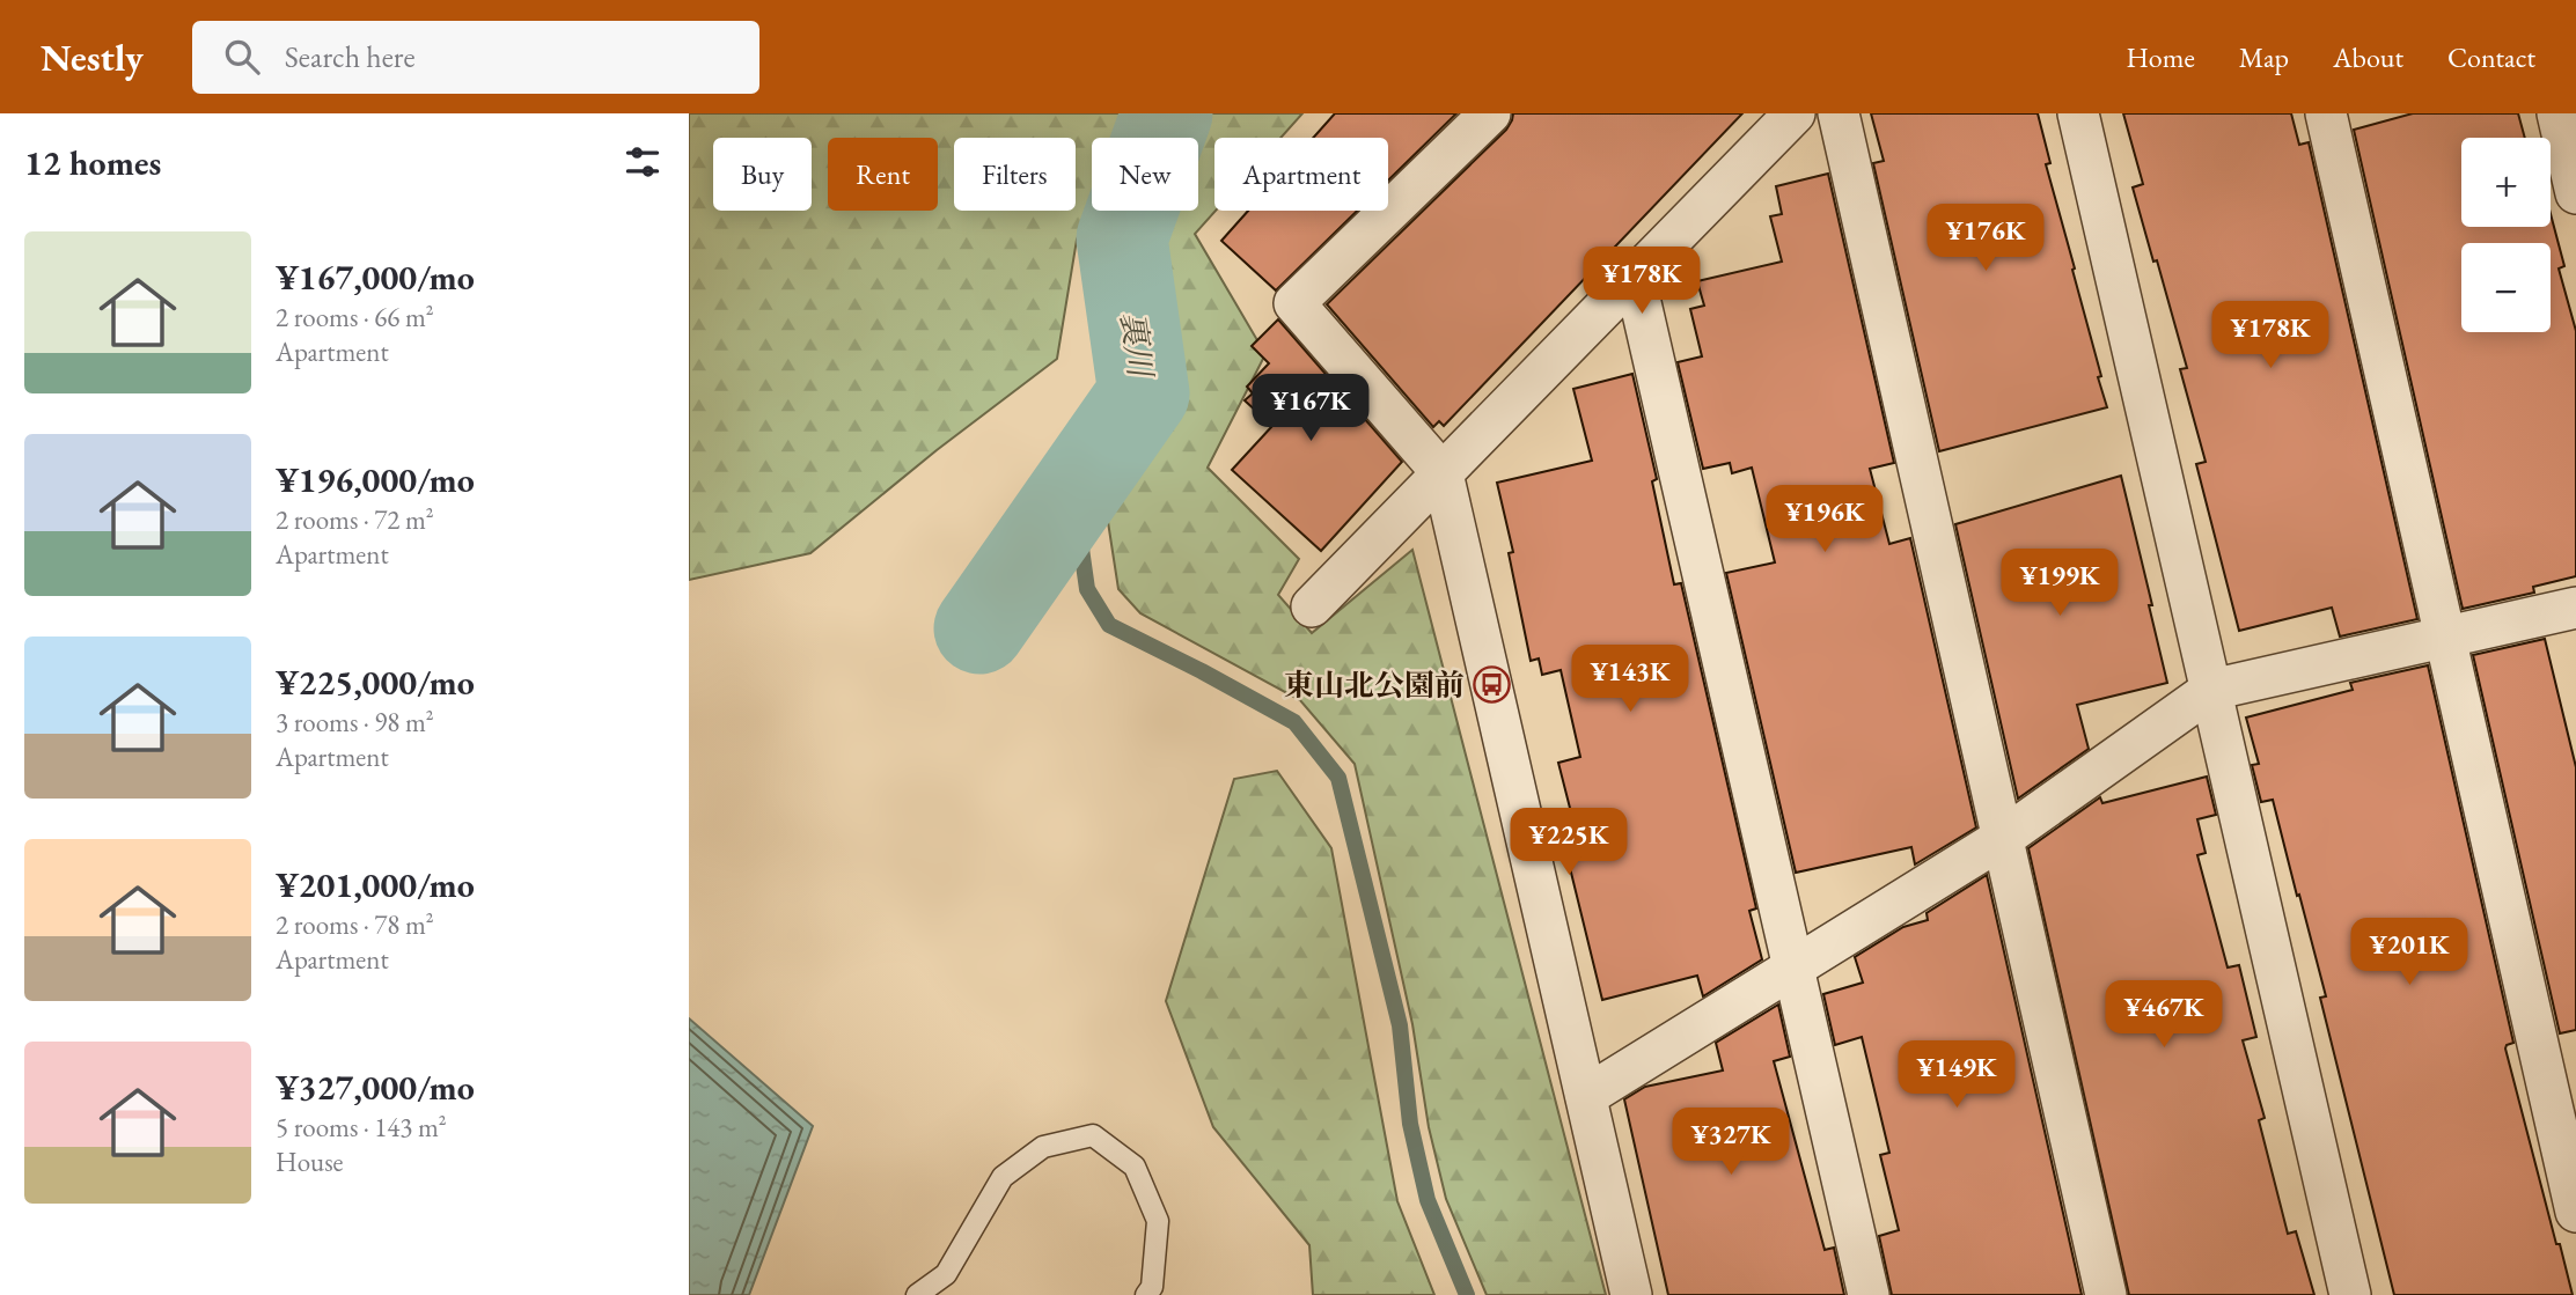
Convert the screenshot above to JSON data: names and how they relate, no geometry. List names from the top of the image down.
{
  "water": ["裏川"],
  "places": {
    "bus stop": ["東山北公園前"]
  },
  "page": {
    "header": "Nestly",
    "search": "Search here",
    "nav": [
      "Home",
      "Map",
      "About",
      "Contact"
    ],
    "heading": "12 homes",
    "map_buttons": ["+", "−"],
    "chip": [
      "Buy",
      "Rent",
      "Filters",
      "New",
      "Apartment"
    ],
    "price": [
      "¥176K",
      "¥178K",
      "¥178K",
      "¥167K",
      "¥196K",
      "¥199K",
      "¥143K",
      "¥225K",
      "¥201K",
      "¥467K",
      "¥149K",
      "¥327K"
    ],
    "list": [
      {
        "name": "¥167,000/mo",
        "note": "2 rooms · 66 m² · Apartment"
      },
      {
        "name": "¥196,000/mo",
        "note": "2 rooms · 72 m² · Apartment"
      },
      {
        "name": "¥225,000/mo",
        "note": "3 rooms · 98 m² · Apartment"
      },
      {
        "name": "¥201,000/mo",
        "note": "2 rooms · 78 m² · Apartment"
      },
      {
        "name": "¥327,000/mo",
        "note": "5 rooms · 143 m² · House"
      }
    ]
  }
}
